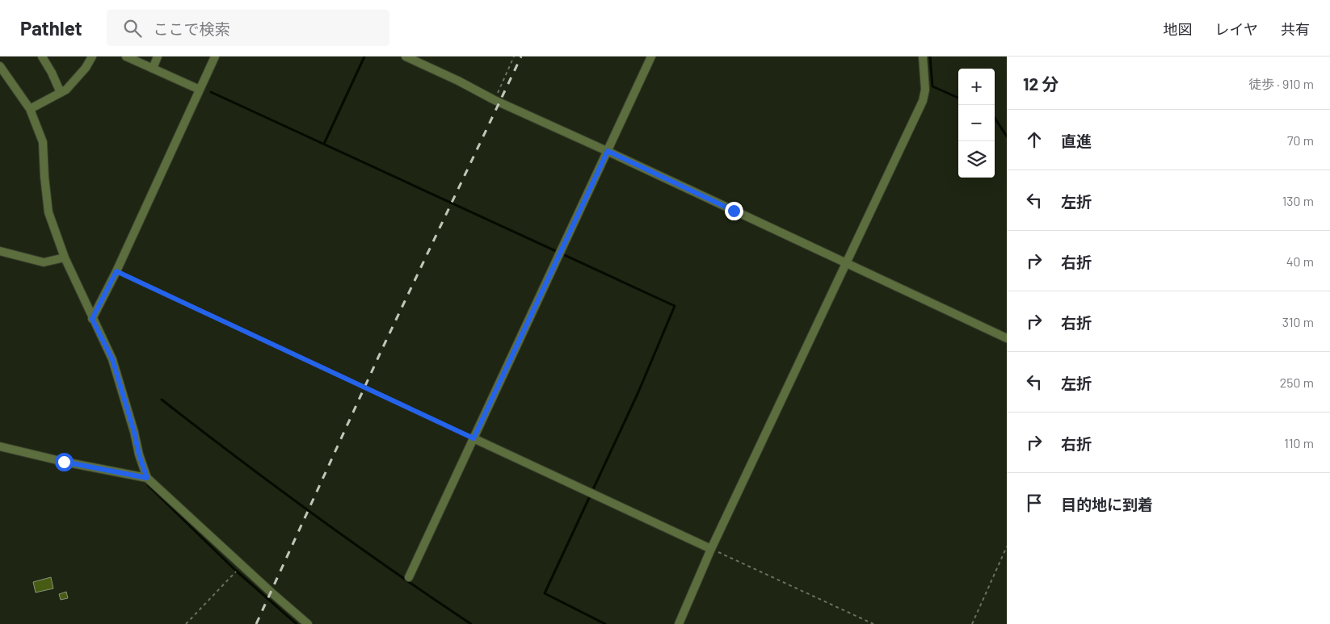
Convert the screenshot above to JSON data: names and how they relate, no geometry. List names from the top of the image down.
{
  "page": {
    "header": "Pathlet",
    "search": "ここで検索",
    "nav": ["地図", "レイヤ", "共有"],
    "heading": ["12 分", "徒歩 · 910 m"],
    "map_buttons": ["+", "−"],
    "list": [
      ["直進", "70 m"],
      ["左折", "130 m"],
      ["右折", "40 m"],
      ["右折", "310 m"],
      ["左折", "250 m"],
      ["右折", "110 m"],
      "目的地に到着"
    ]
  }
}
